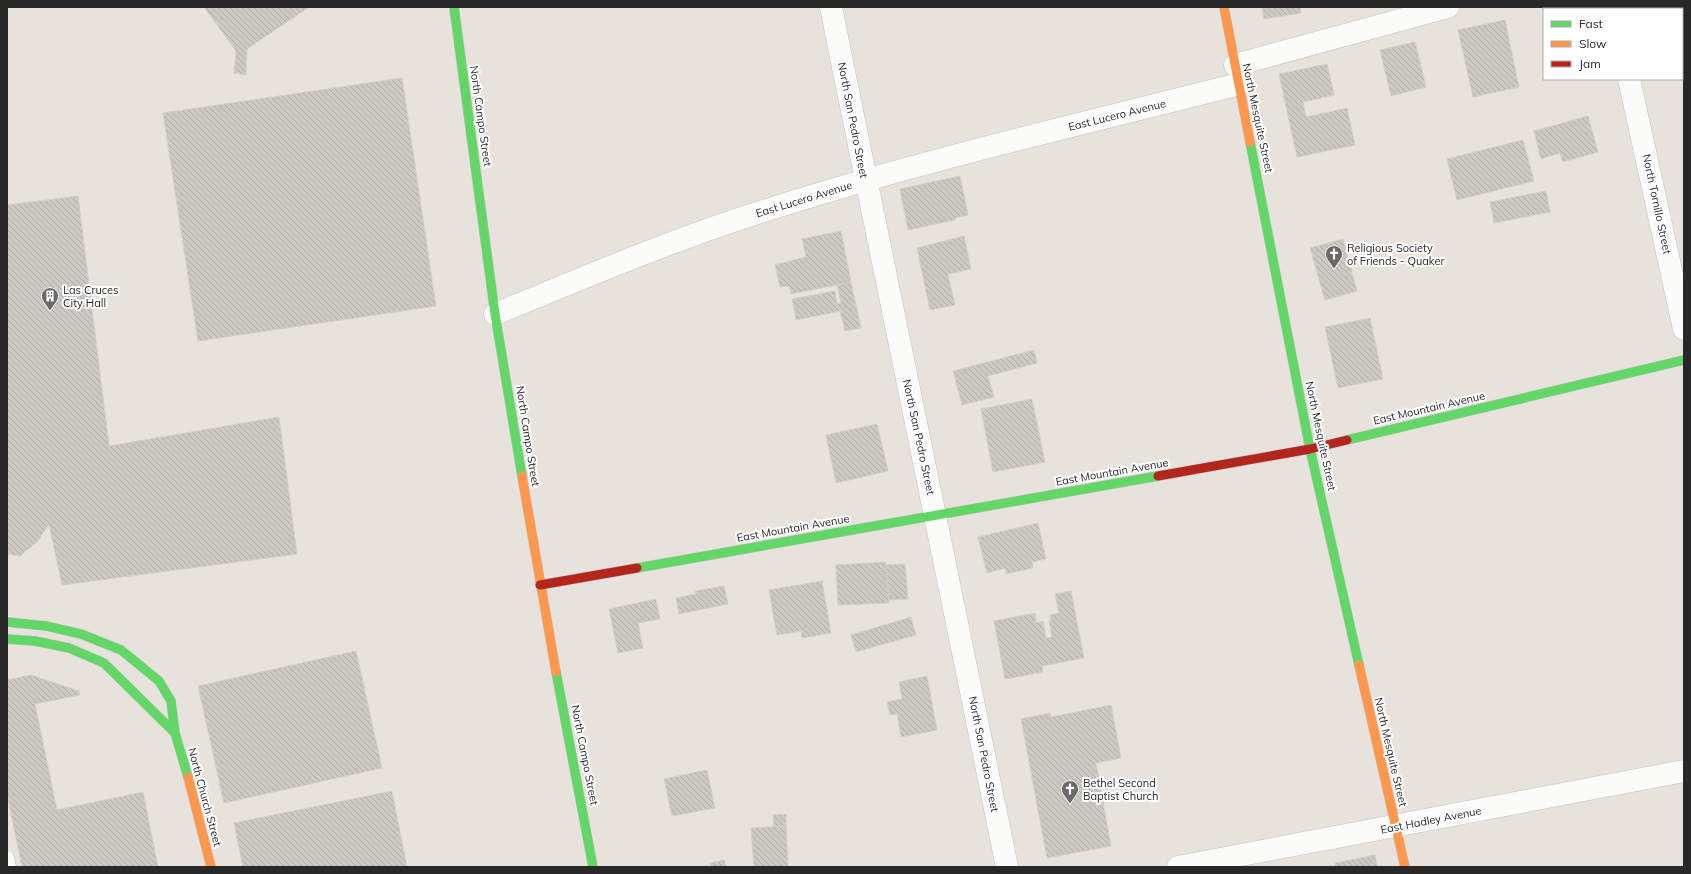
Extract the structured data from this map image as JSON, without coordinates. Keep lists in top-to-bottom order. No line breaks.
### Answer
{"streets":{"street":["East Lucero Avenue","North Campo Street","North Mesquite Street","North San Pedro Street","North Tornillo Street","East Mountain Avenue","North Church Street","East Hadley Avenue"]},"crossings":[["East Lucero Avenue","North Campo Street"],["East Lucero Avenue","North Mesquite Street"],["East Lucero Avenue","North San Pedro Street"],["North Campo Street","East Mountain Avenue"],["North Mesquite Street","East Mountain Avenue"],["North Mesquite Street","East Hadley Avenue"],["North San Pedro Street","East Mountain Avenue"]],"places":{"church":["Religious Society of Friends - Quaker","Bethel Second Baptist Church"],"building":["Las Cruces City Hall"]},"legend":["Fast","Slow","Jam"]}
